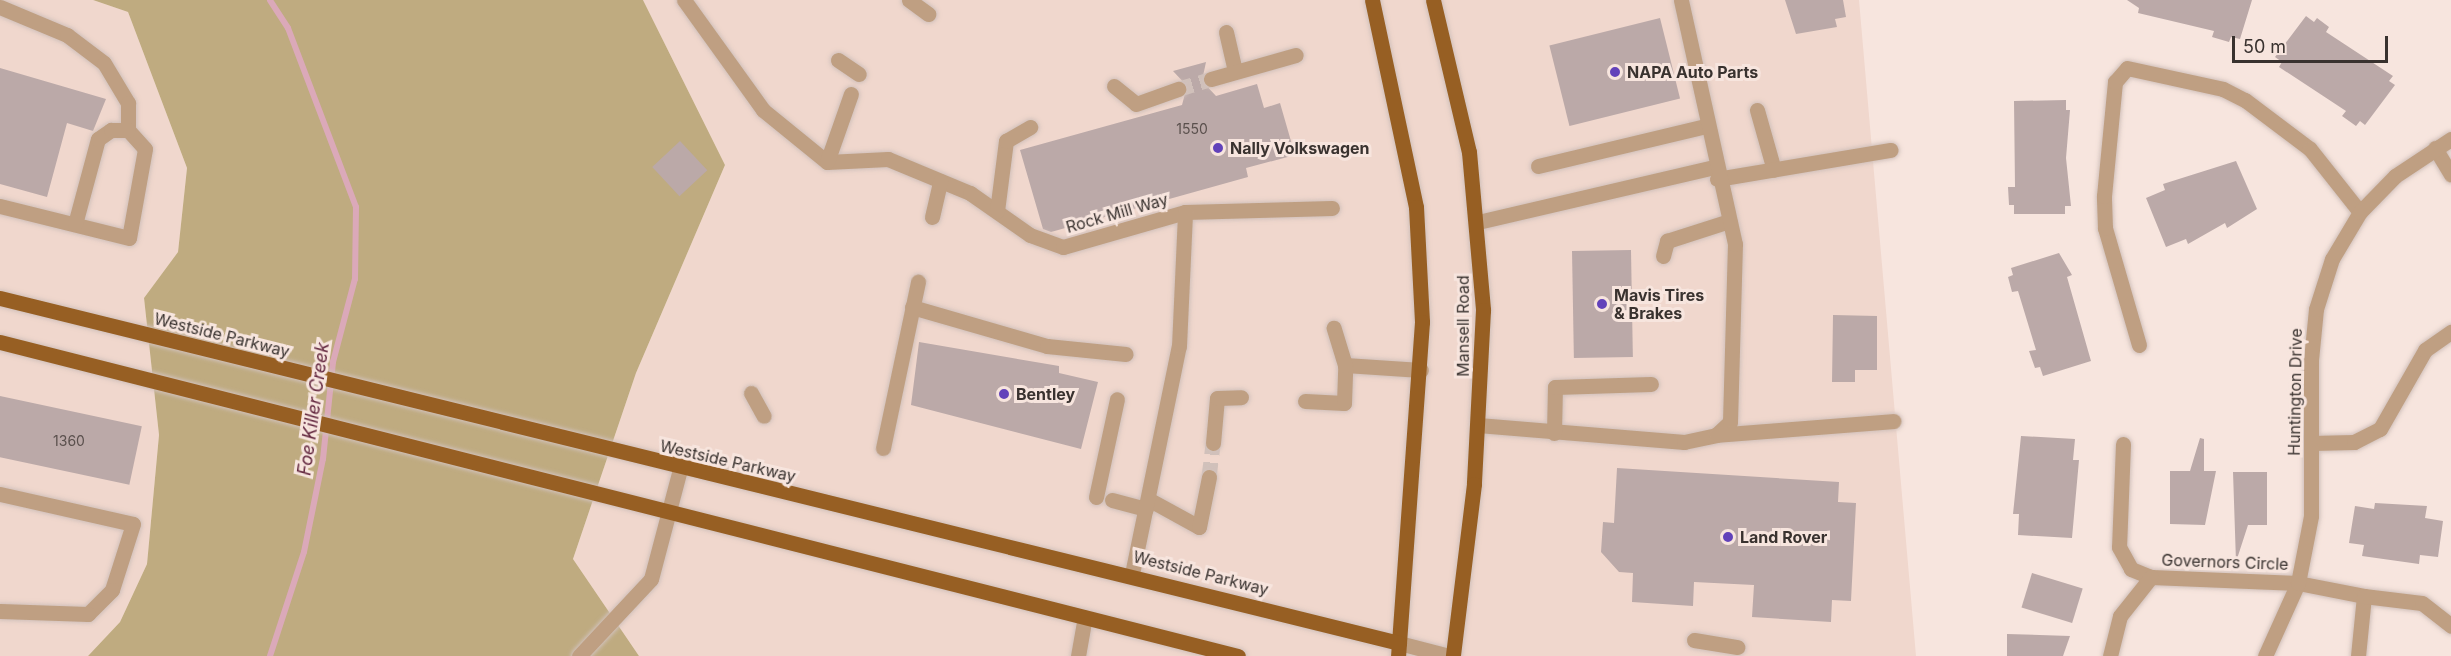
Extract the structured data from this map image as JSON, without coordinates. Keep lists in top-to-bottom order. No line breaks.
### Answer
{"streets":{"main road":["Mansell Road","Westside Parkway"],"street":["Rock Mill Way","Huntington Drive","Governors Circle"]},"crossings":[["Mansell Road","Westside Parkway"],["Huntington Drive","Governors Circle"]],"water":["Foe Killer Creek"],"places":["NAPA Auto Parts","Nally Volkswagen","Mavis Tires & Brakes","Bentley","Land Rover"],"house_numbers":["1550","1360"],"scale_bar":"50 m"}
